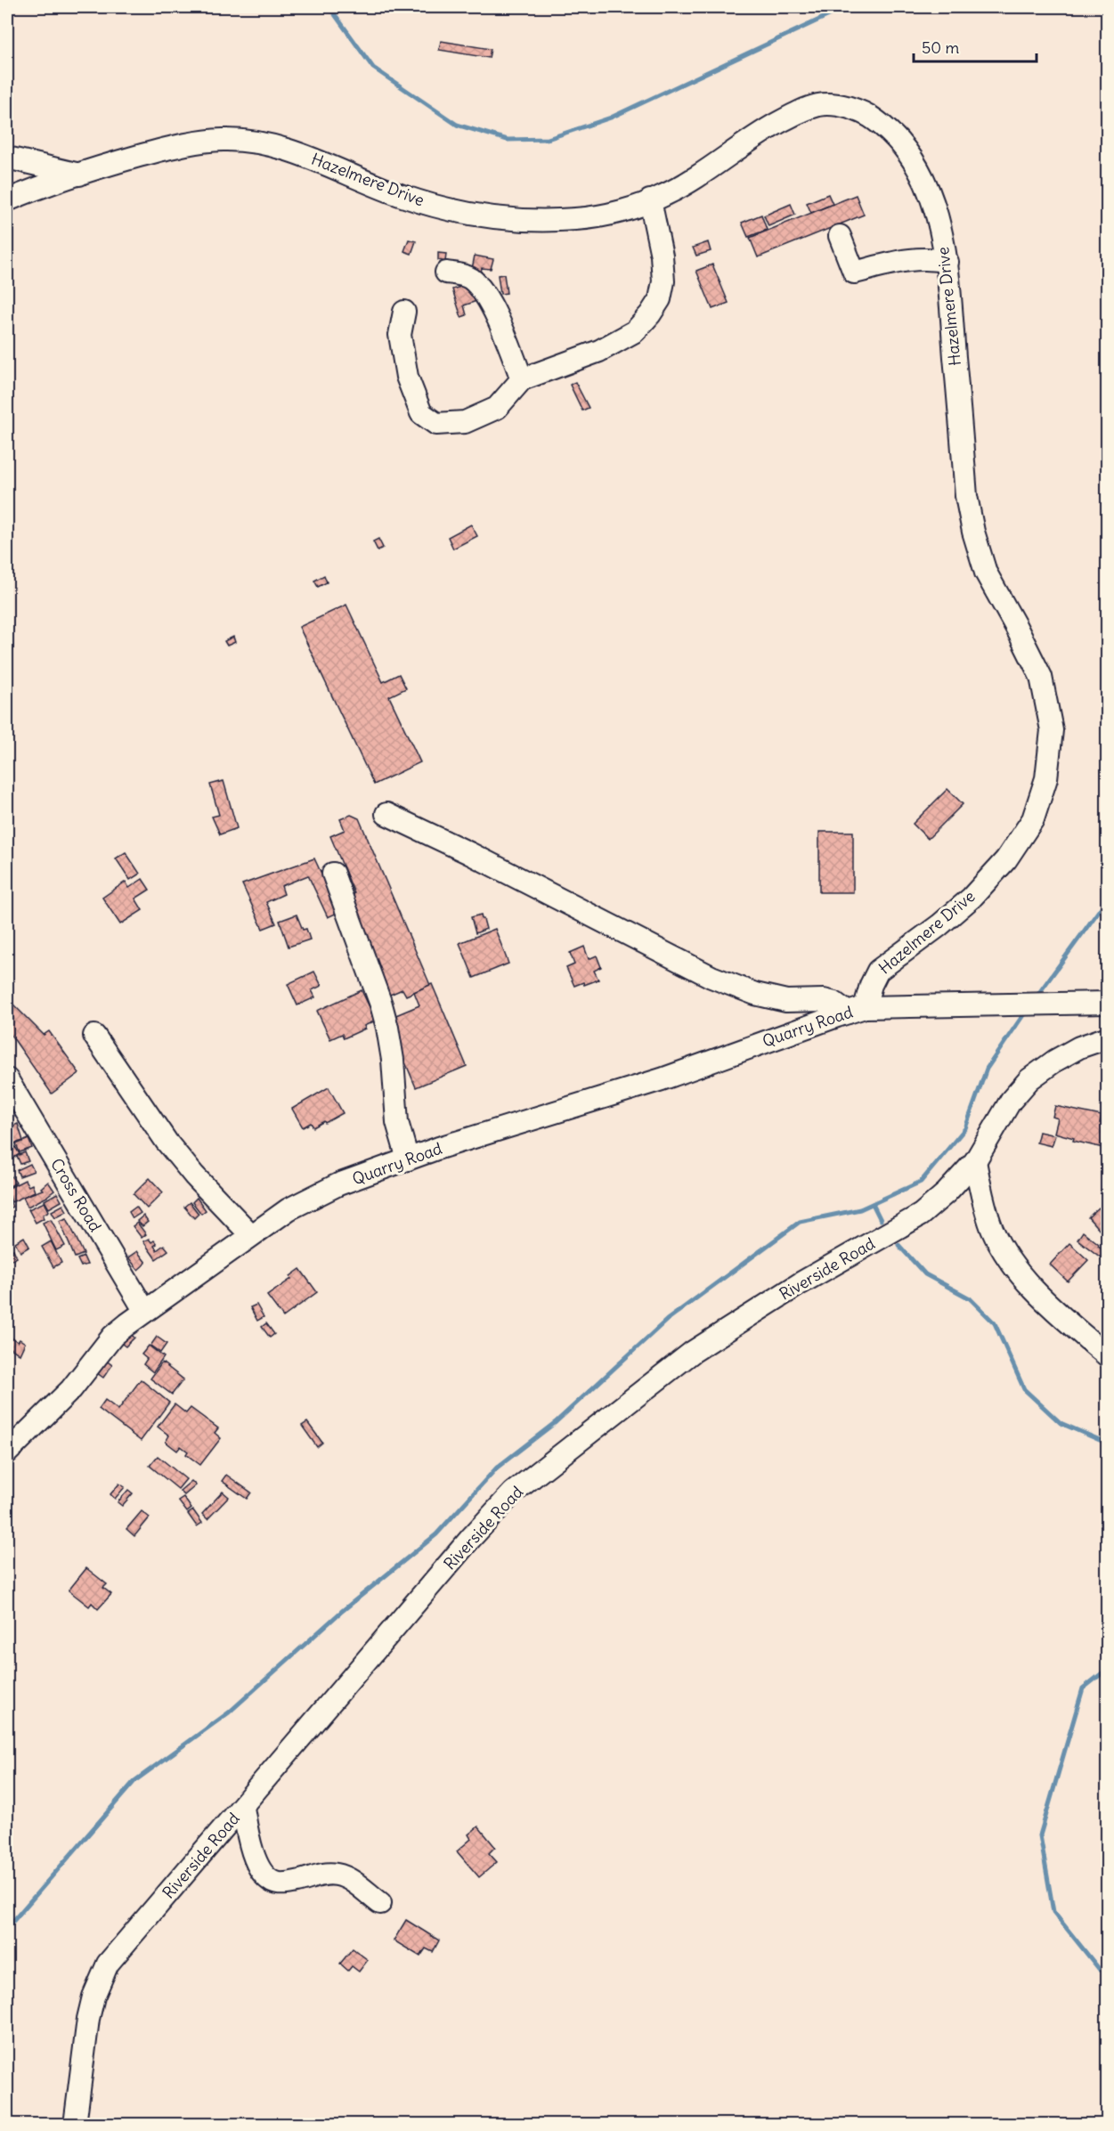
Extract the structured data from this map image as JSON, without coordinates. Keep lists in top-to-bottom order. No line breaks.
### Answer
{"streets":{"street":["Hazelmere Drive","Quarry Road","Cross Road","Riverside Road"]},"crossings":[["Hazelmere Drive","Quarry Road"],["Quarry Road","Cross Road"]],"scale_bar":"50 m"}
